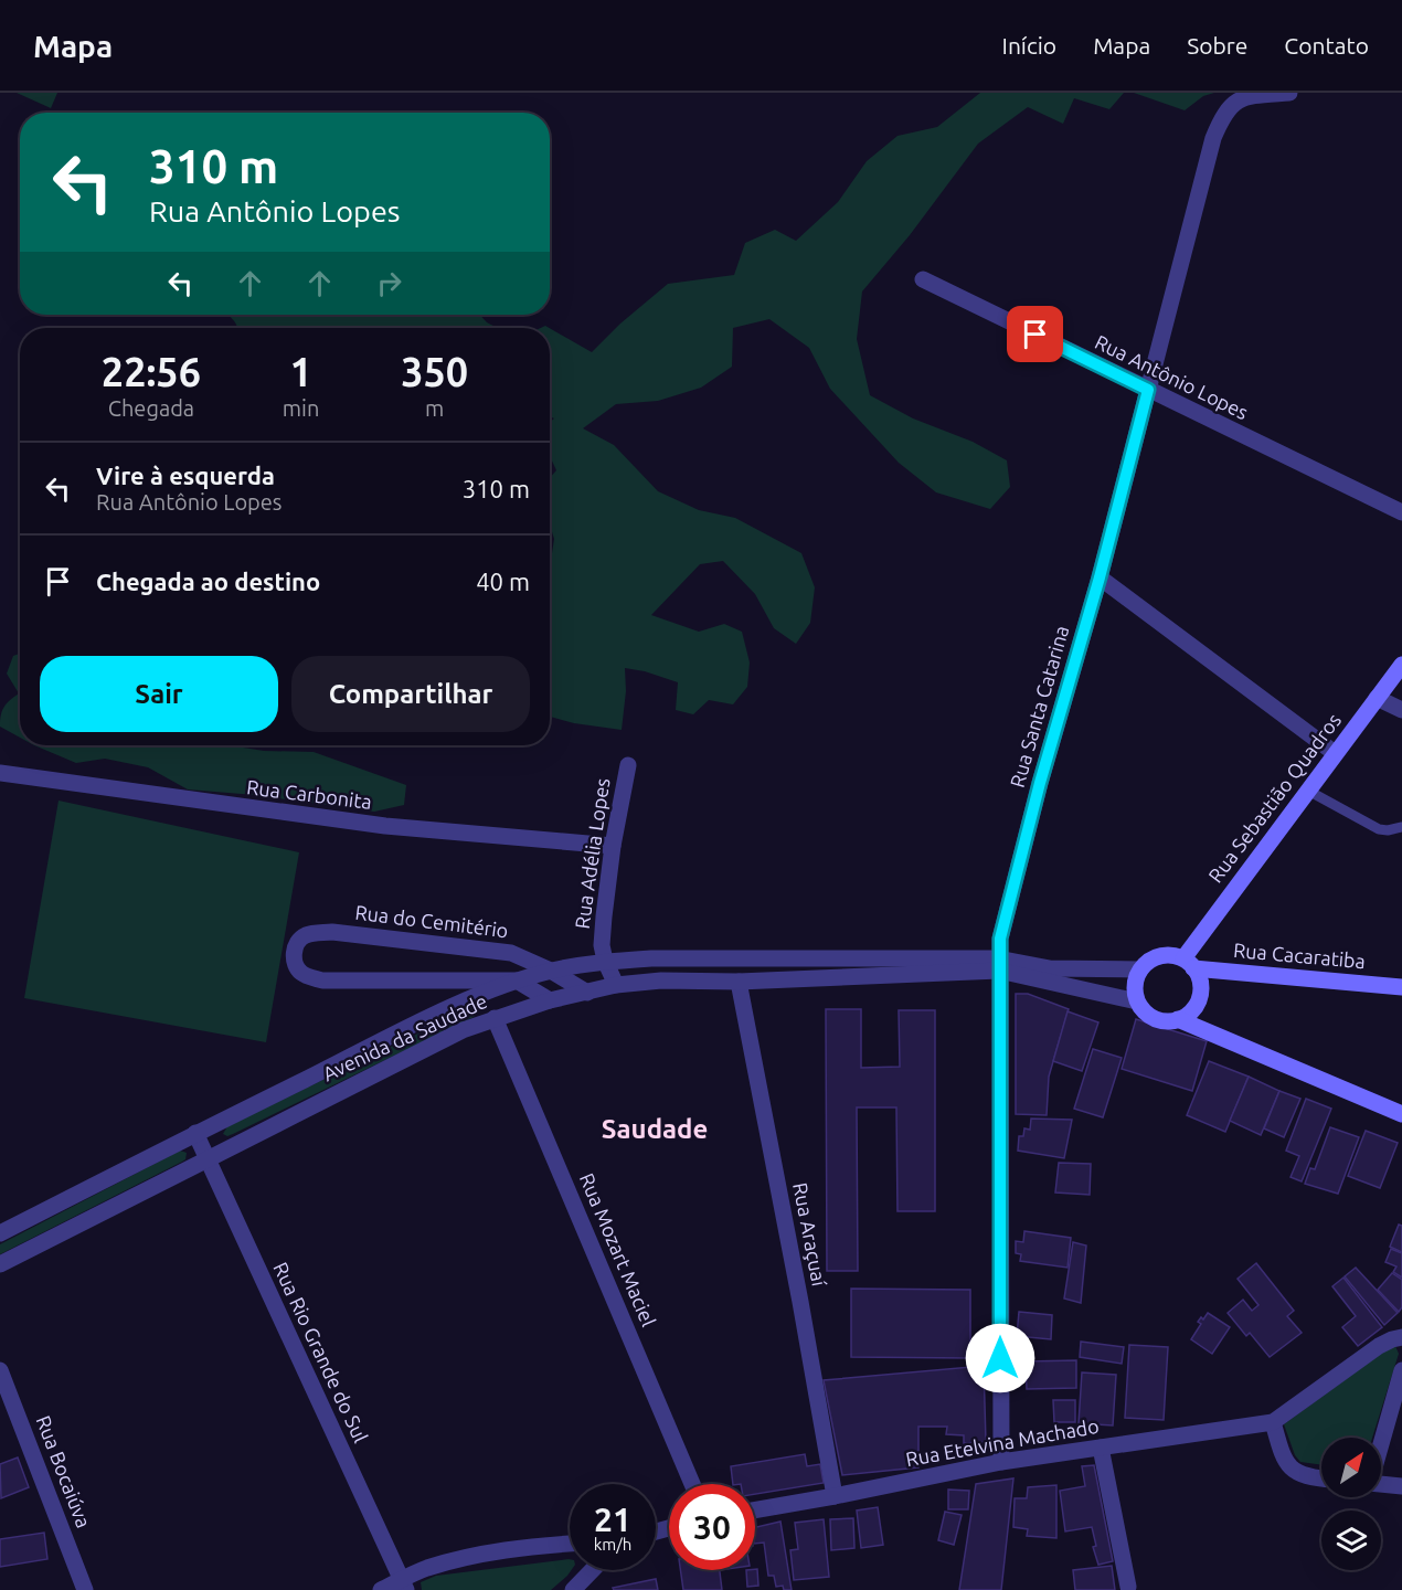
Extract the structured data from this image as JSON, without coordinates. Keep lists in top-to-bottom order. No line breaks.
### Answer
{"streets":{"street":["Rua Antônio Lopes","Rua Santa Catarina","Rua Carbonita","Rua Sebastião Quadros","Rua Adélia Lopes","Rua do Cemitério","Rua Cacaratiba","Avenida da Saudade","Rua Araçuaí","Rua Mozart Maciel","Rua Rio Grande do Sul","Rua Etelvina Machado","Rua Bocaiúva"]},"crossings":[["Rua Antônio Lopes","Rua Santa Catarina"],["Rua Santa Catarina","Avenida da Saudade"],["Rua Santa Catarina","Rua Etelvina Machado"],["Rua Carbonita","Rua Adélia Lopes"],["Rua Sebastião Quadros","Rua Cacaratiba"],["Rua Sebastião Quadros","Avenida da Saudade"],["Rua Adélia Lopes","Avenida da Saudade"],["Rua do Cemitério","Avenida da Saudade"],["Rua Cacaratiba","Avenida da Saudade"],["Avenida da Saudade","Rua Araçuaí"],["Avenida da Saudade","Rua Mozart Maciel"],["Avenida da Saudade","Rua Rio Grande do Sul"],["Rua Araçuaí","Rua Etelvina Machado"]],"districts":["Saudade"],"north":"top right","page":{"header":"Mapa","nav":["Início","Mapa","Sobre","Contato"],"turn":["310 m","Rua Antônio Lopes"],"eta":["22:56","Chegada","1","min","350","m"],"list":[{"name":"Vire à esquerda","note":"Rua Antônio Lopes","value":"310 m"},{"name":"Chegada ao destino","value":"40 m"}],"buttons":["Sair","Compartilhar"],"speed":"21 km/h","limit":"30"}}
